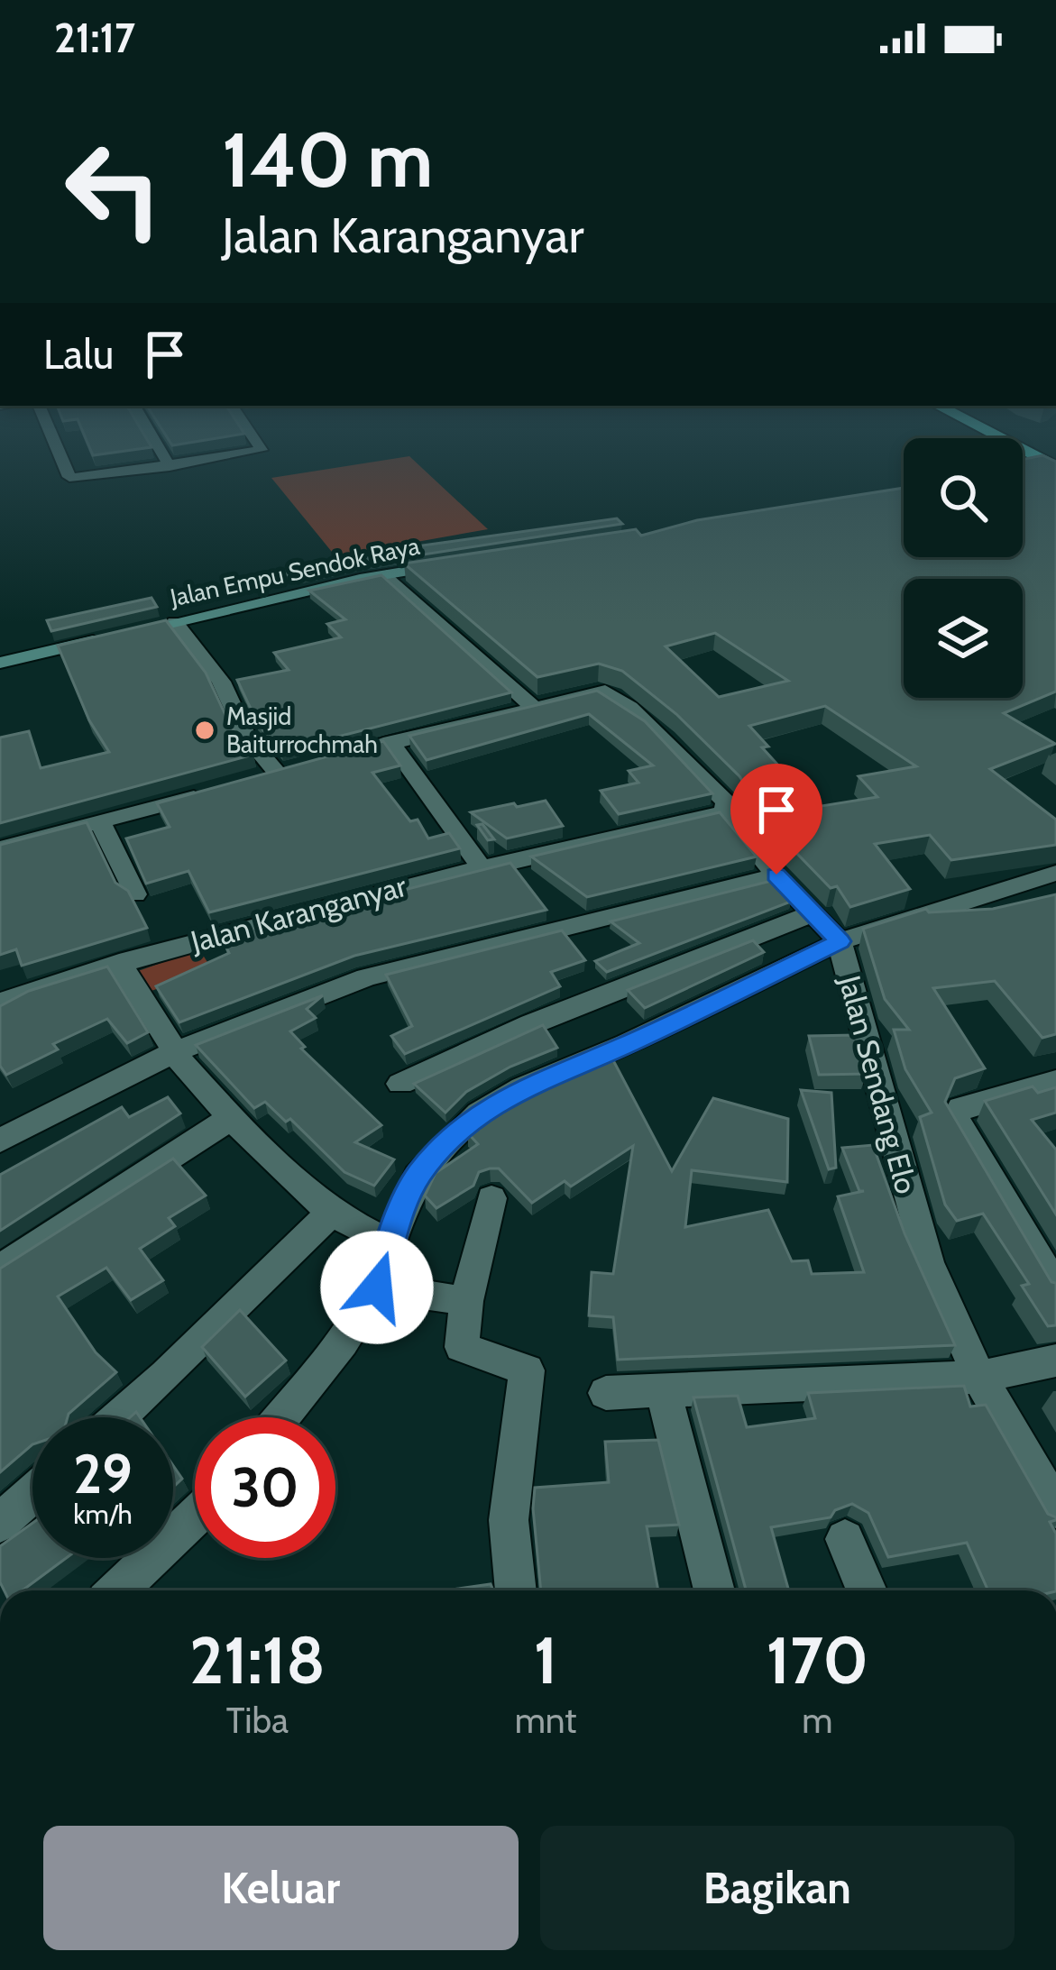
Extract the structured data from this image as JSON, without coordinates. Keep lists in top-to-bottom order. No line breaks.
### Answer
{"streets":{"main road":["Jalan Empu Sendok Raya"],"street":["Jalan Karanganyar","Jalan Sendang Elo"]},"places":["Masjid Baiturrochmah"],"page":{"status":"21:17","turn":["140 m","Jalan Karanganyar"],"then":"Lalu","speed":"29 km/h","limit":"30","eta":["21:18","Tiba","1","mnt","170","m"],"buttons":["Keluar","Bagikan"]}}
